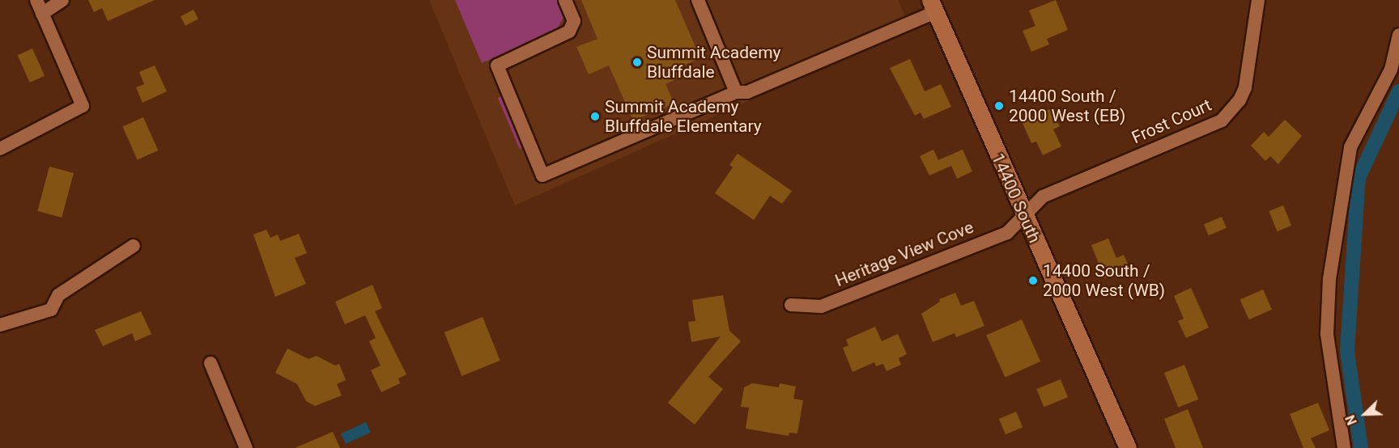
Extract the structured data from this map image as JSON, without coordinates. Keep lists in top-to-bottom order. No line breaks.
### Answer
{"streets":{"main road":["14400 South"],"street":["Frost Court","Heritage View Cove"]},"crossings":[["Frost Court","14400 South"],["Frost Court","Heritage View Cove"],["14400 South","Heritage View Cove"]],"places":["Summit Academy Bluffdale","14400 South / 2000 West (EB)","Summit Academy Bluffdale Elementary","14400 South / 2000 West (WB)"],"north":"bottom left"}
